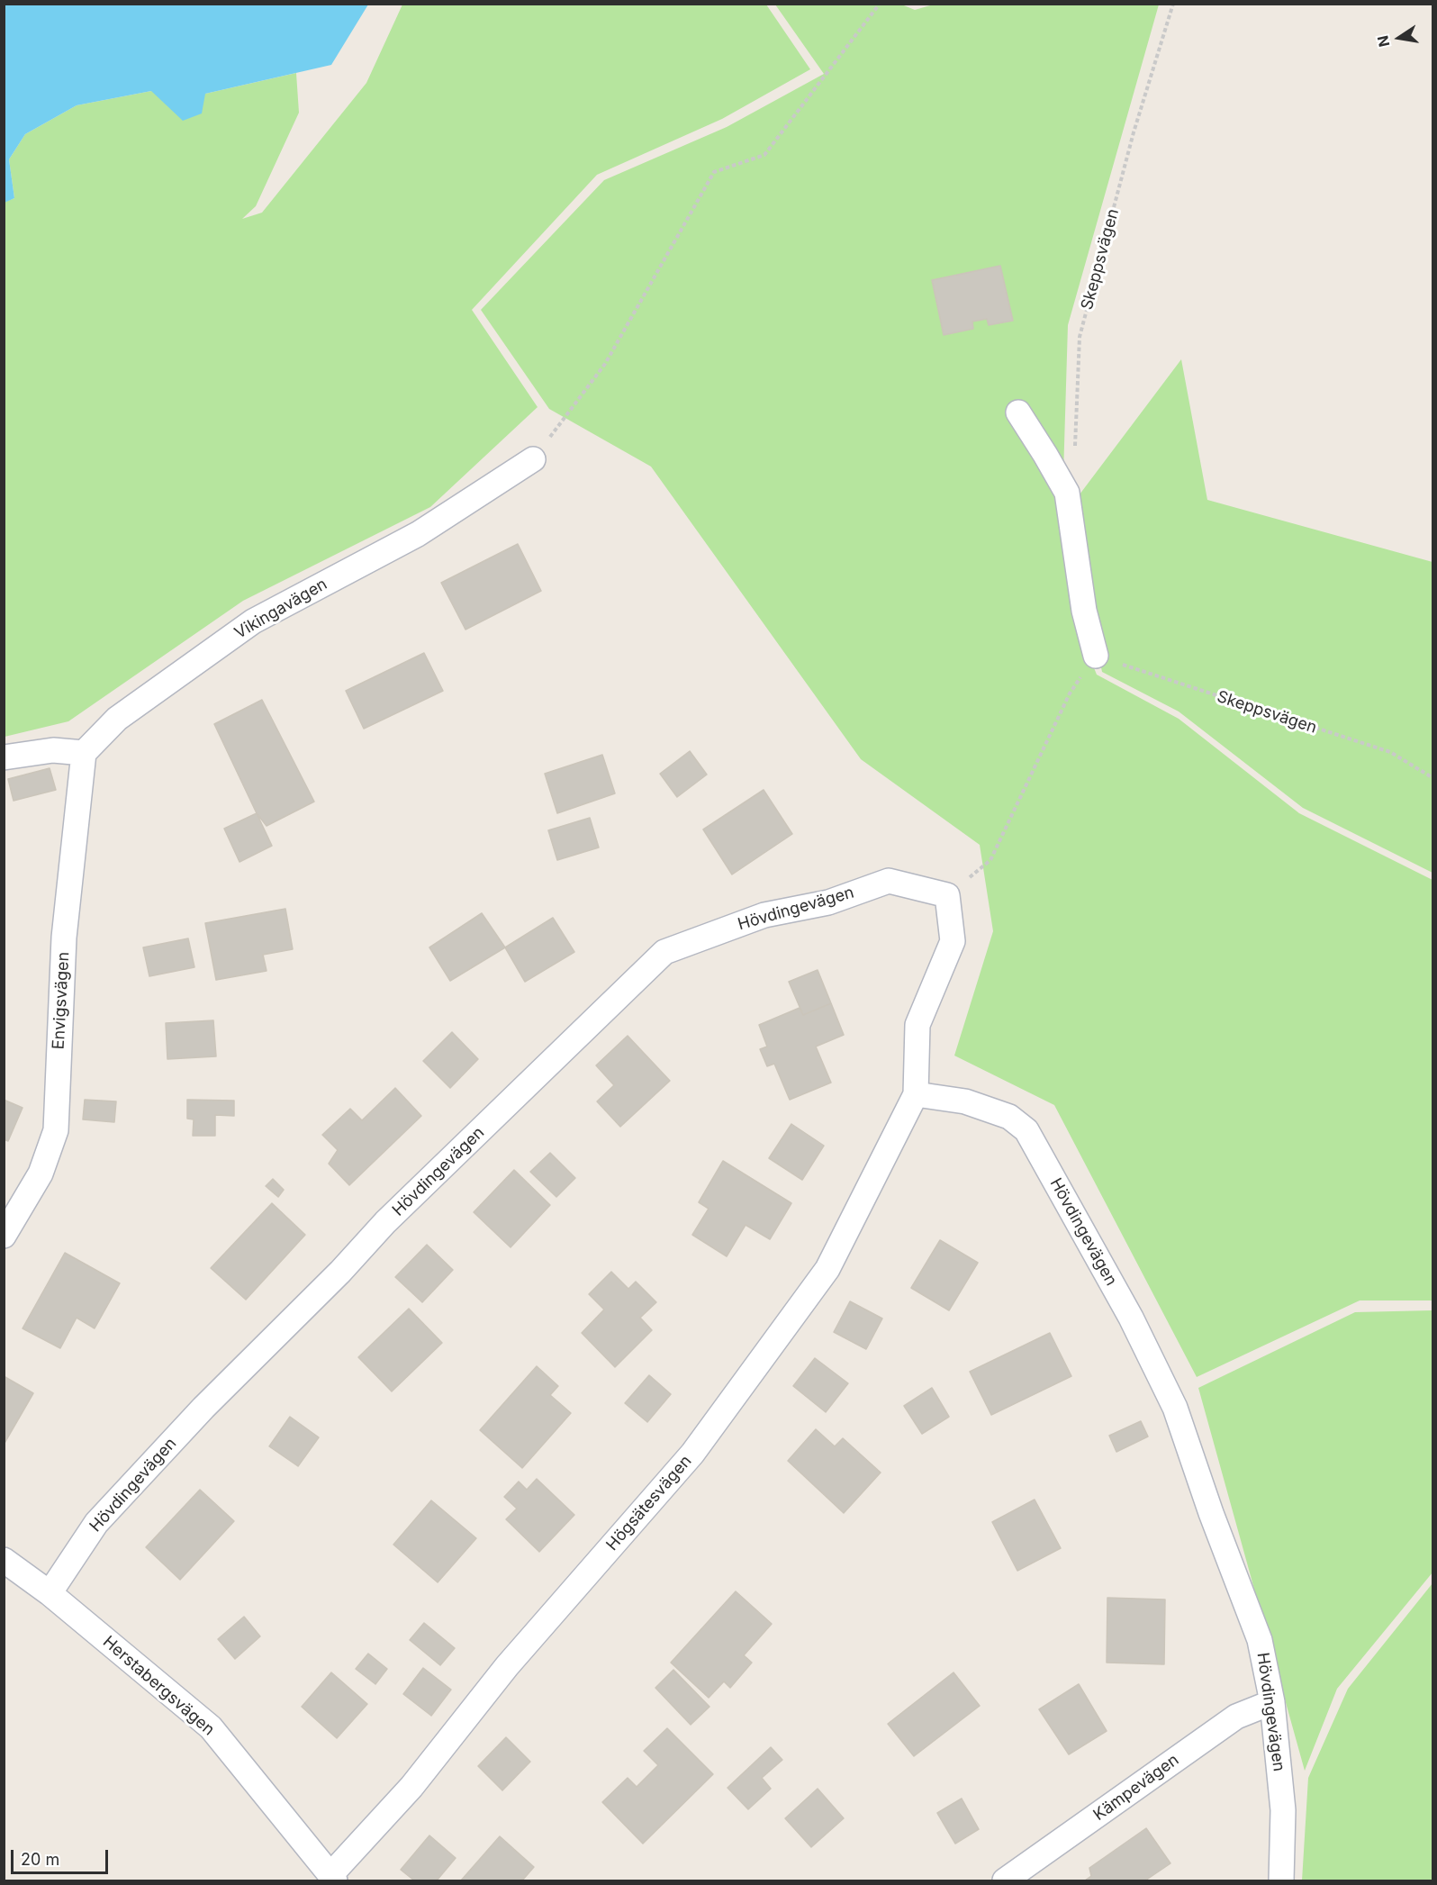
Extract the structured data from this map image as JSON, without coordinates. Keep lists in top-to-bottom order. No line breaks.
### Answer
{"streets":{"street":["Vikingavägen","Hövdingevägen","Envigsvägen","Högsätesvägen","Herstabergsvägen","Kämpevägen"],"path":["Skeppsvägen"]},"crossings":[["Vikingavägen","Envigsvägen"],["Hövdingevägen","Högsätesvägen"],["Hövdingevägen","Herstabergsvägen"],["Hövdingevägen","Kämpevägen"],["Högsätesvägen","Herstabergsvägen"]],"scale_bar":"20 m","north":"left"}
